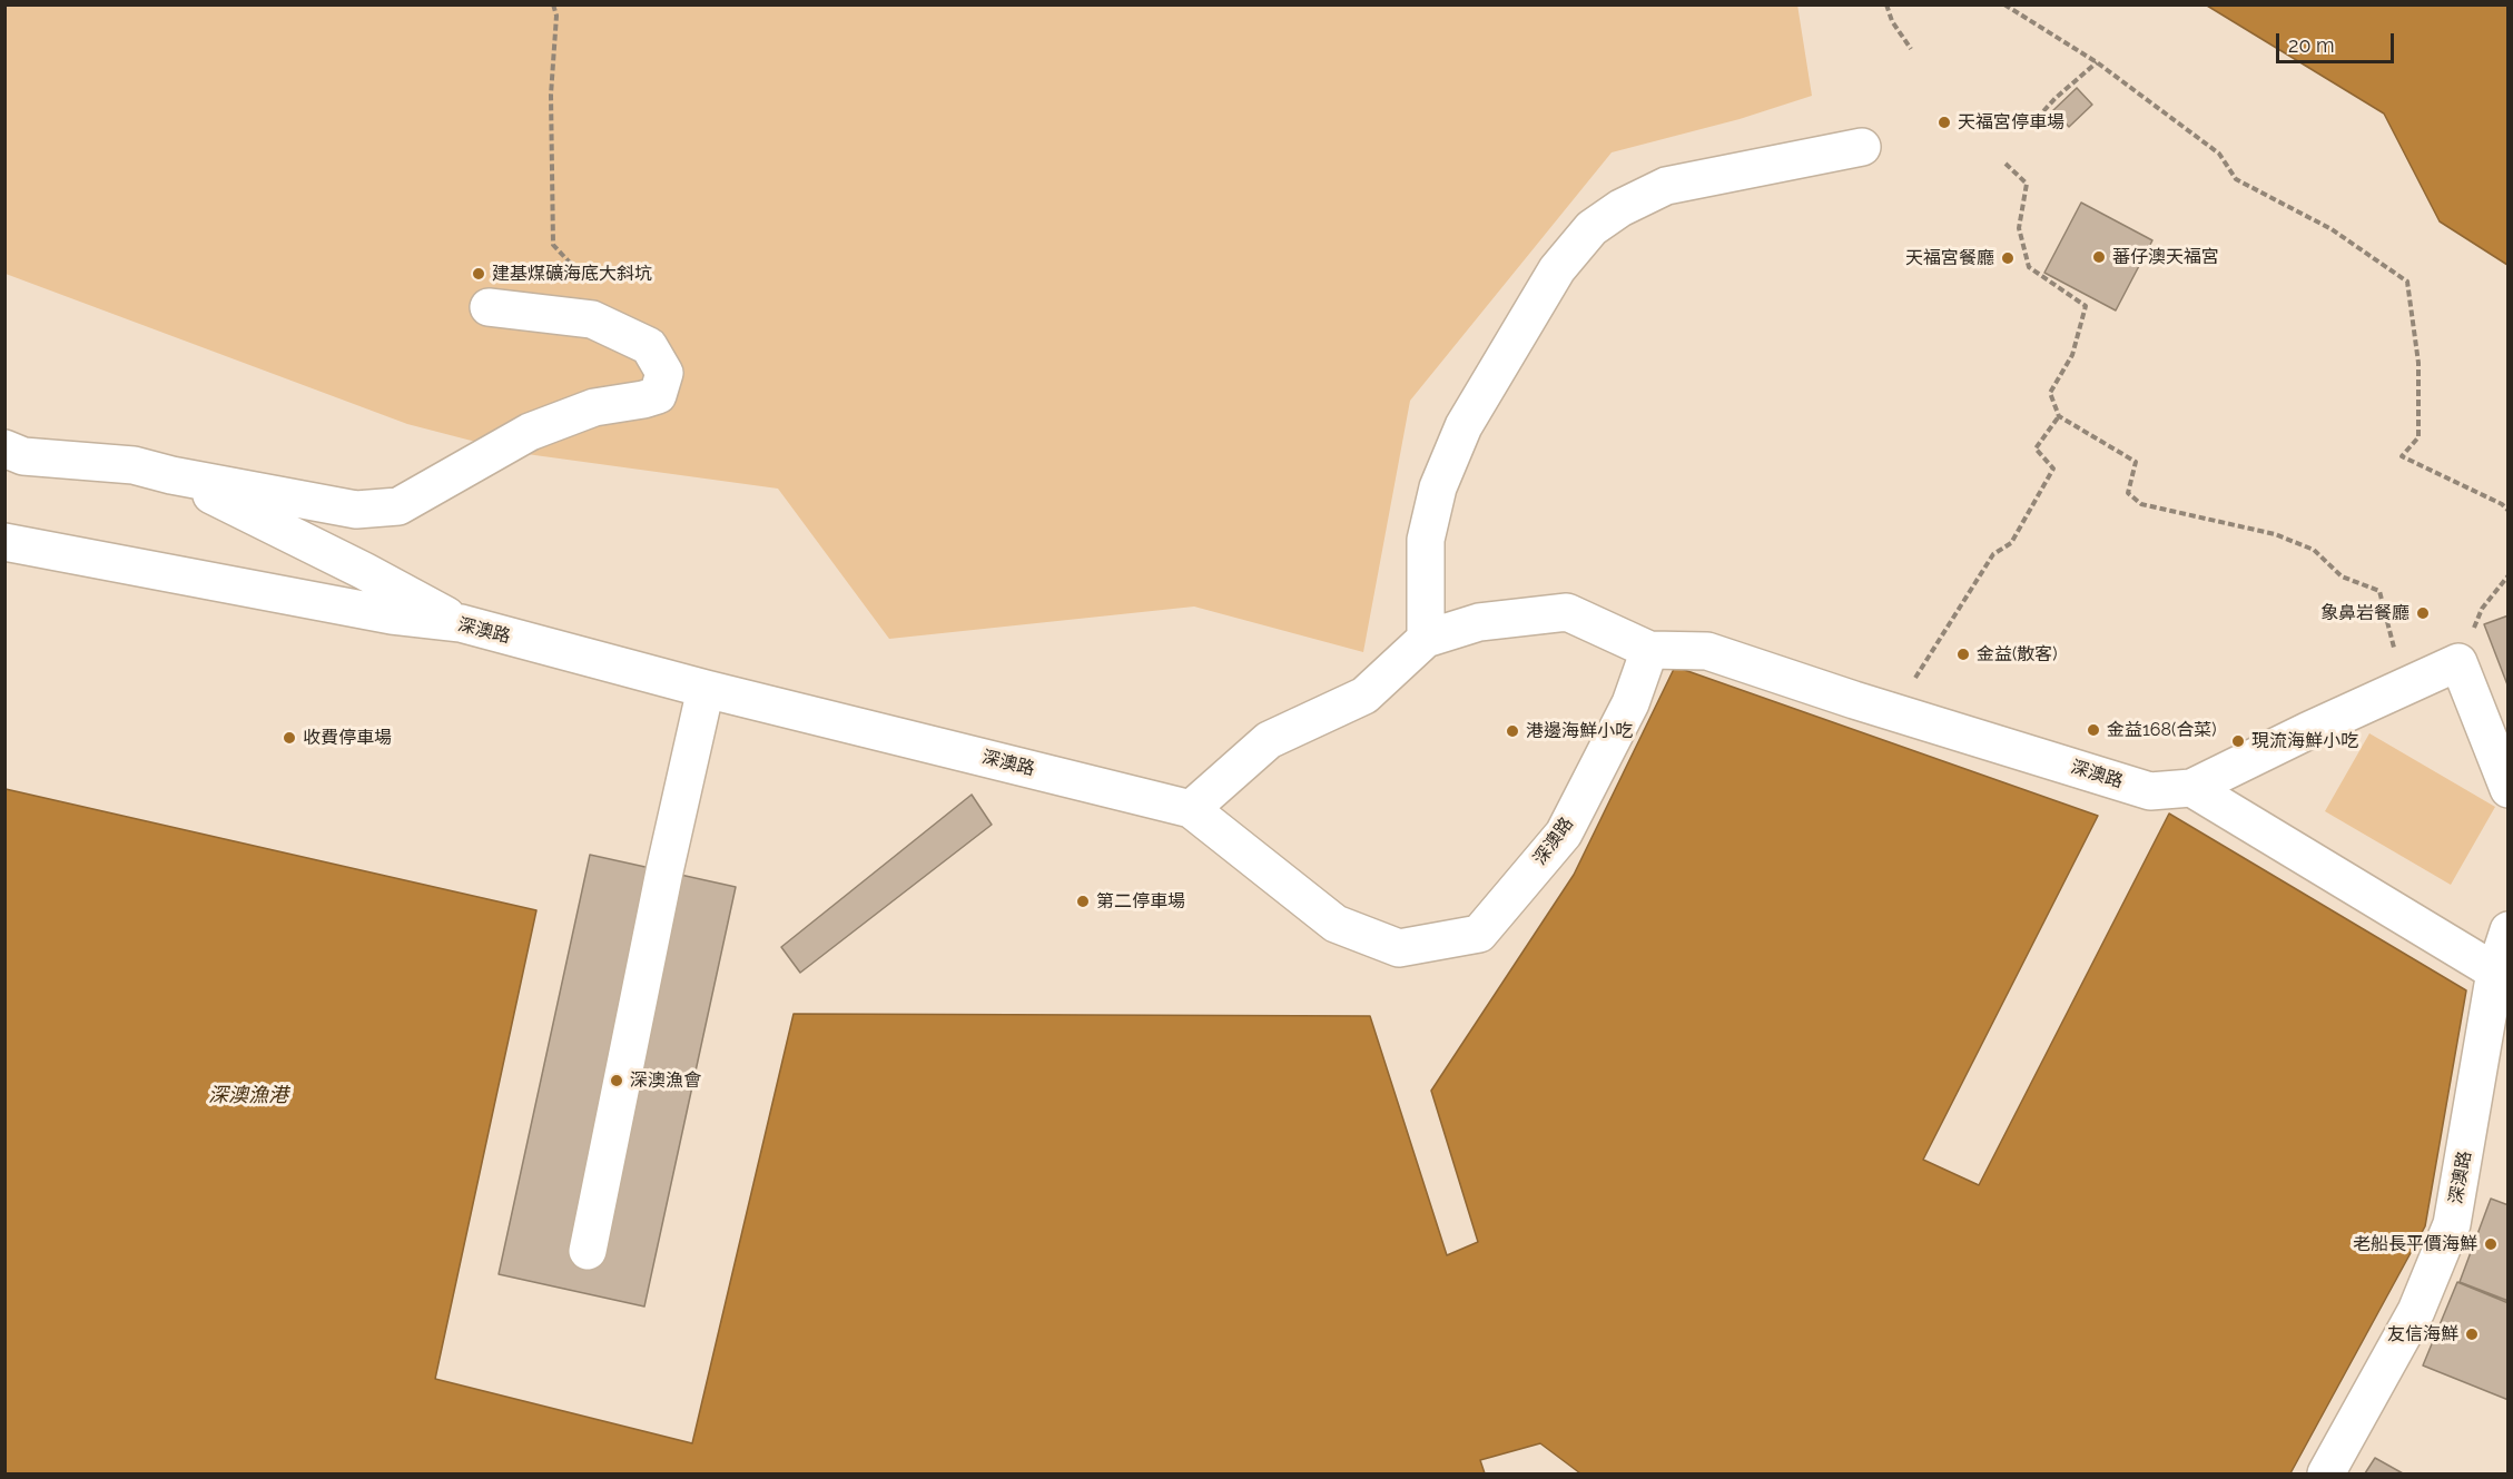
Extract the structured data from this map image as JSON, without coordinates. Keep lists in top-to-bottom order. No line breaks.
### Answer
{"streets":{"street":["深澳路"]},"water":["深澳漁港"],"places":["天福宮停車場","蕃仔澳天福宮","天福宮餐廳","建基煤礦海底大斜坑","象鼻岩餐廳","金益(散客)","金益168(合菜)","港邊海鮮小吃","收費停車場","現流海鮮小吃","第二停車場","深澳漁會","老船長平價海鮮","友信海鮮"],"scale_bar":"20 m"}
